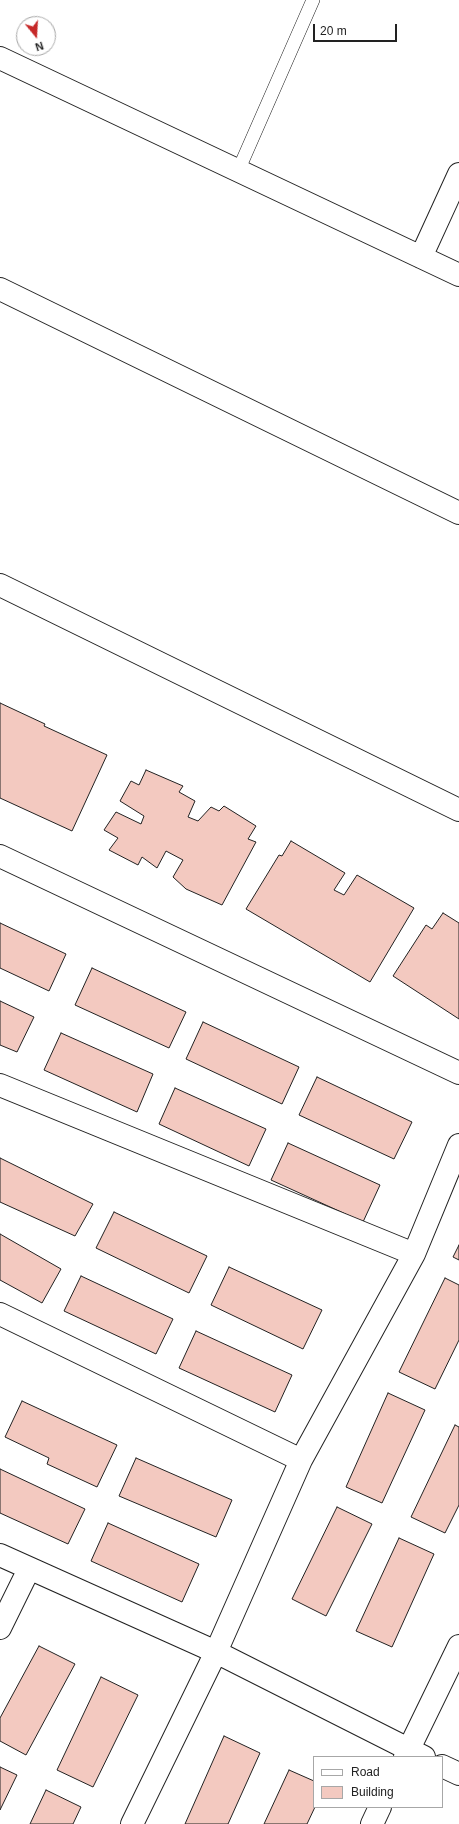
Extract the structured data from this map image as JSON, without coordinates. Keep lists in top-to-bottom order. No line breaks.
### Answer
{"legend":["Road","Building"],"scale_bar":"20 m","north":"bottom"}
